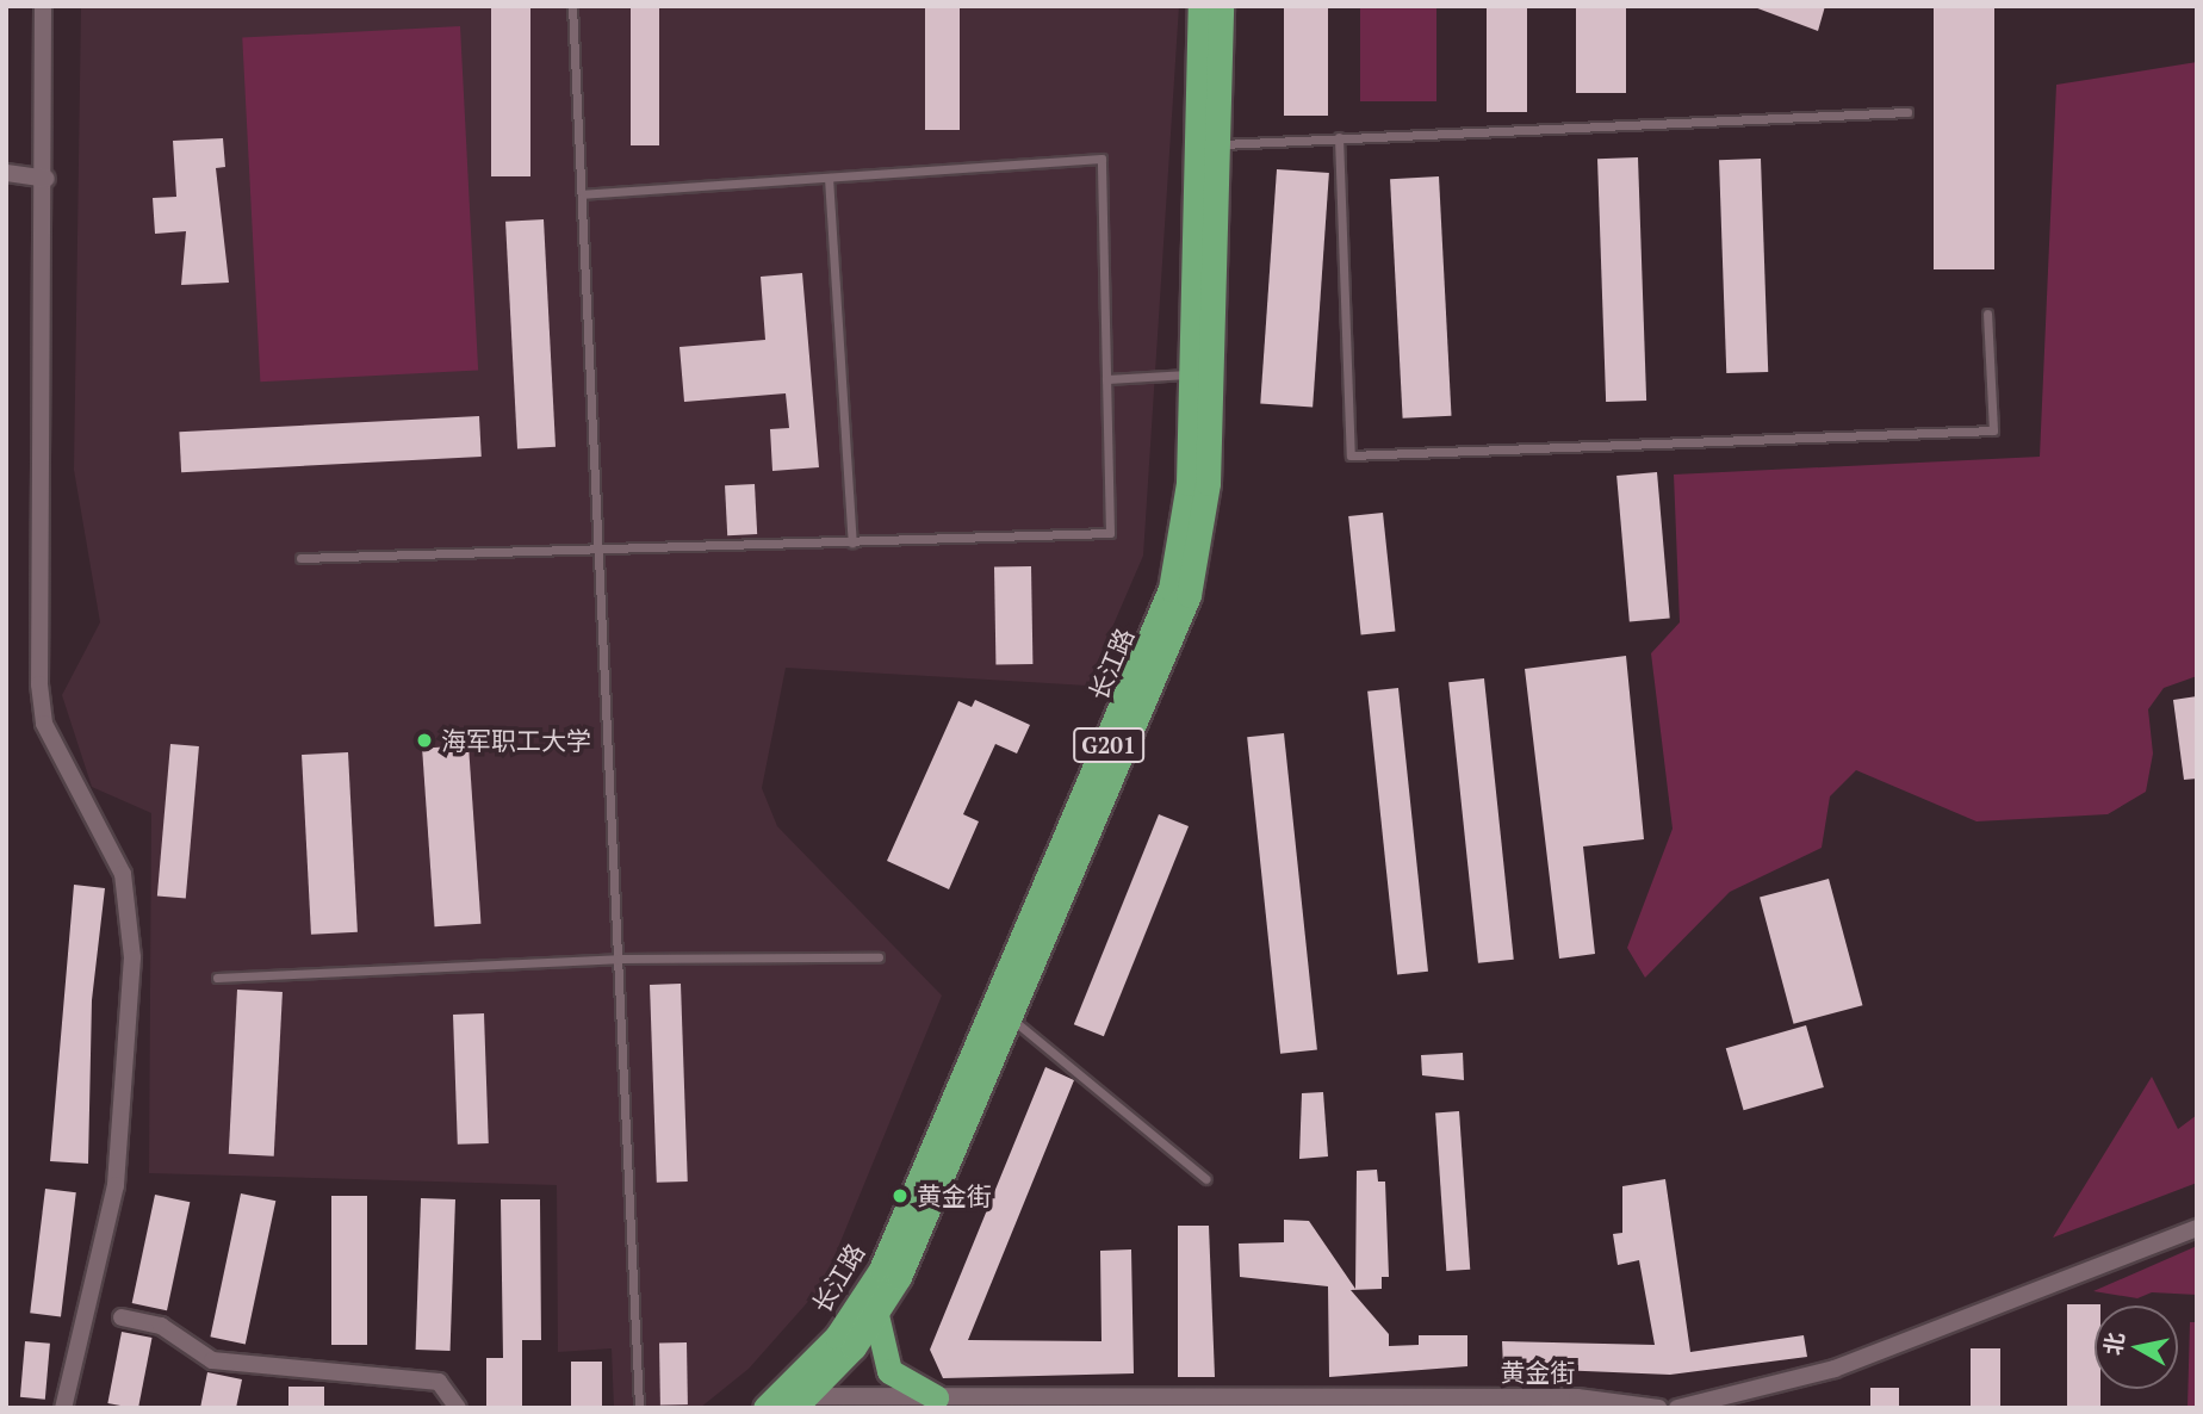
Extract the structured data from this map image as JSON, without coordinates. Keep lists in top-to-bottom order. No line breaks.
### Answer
{"streets":{"highway":["长江路","G201"],"street":["黄金街"]},"crossings":[["长江路","黄金街"]],"places":["海军职工大学","黄金街"],"north":"left"}
